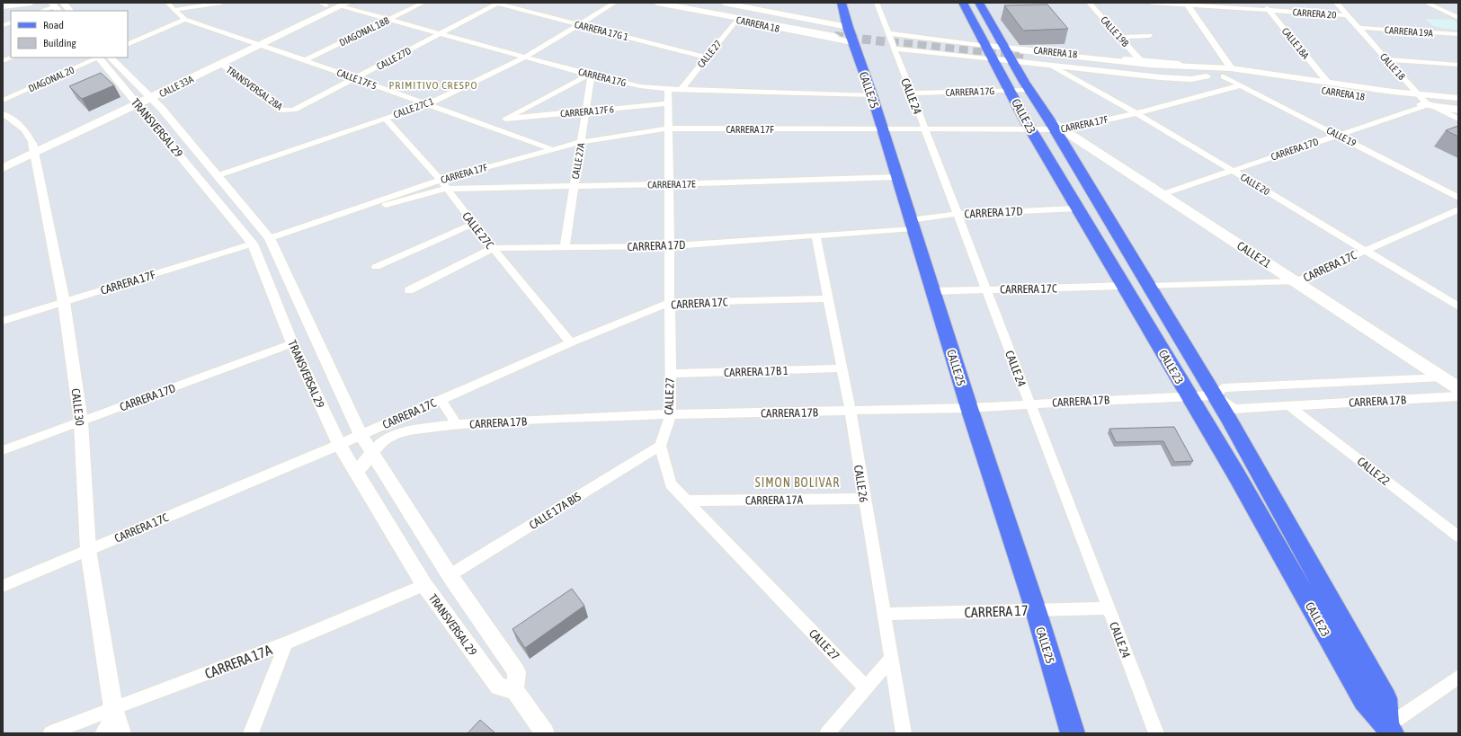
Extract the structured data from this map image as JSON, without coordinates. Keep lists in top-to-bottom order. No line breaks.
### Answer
{"streets":{"main road":["CARRERA 18","CALLE 33A","CALLE 25","CALLE 23","CALLE 21"],"street":["CARRERA 20","CARRERA 17G 1","DIAGONAL 18B","CALLE 19B","CARRERA 19A","CALLE 18A","CALLE 27","CALLE 27D","CALLE 18","CARRERA 17G","DIAGONAL 20","CALLE 17F 5","TRANSVERSAL 28A","CALLE 24","CALLE 27C 1","CARRERA 17F 6","CARRERA 17F","TRANSVERSAL 29","CALLE 19","CARRERA 17D","CALLE 27A","CARRERA 17E","CALLE 20","CALLE 27C","CARRERA 17C","CARRERA 17B 1","CARRERA 17B","CALLE 30","CALLE 22","CALLE 26","CARRERA 17A","CALLE 17A BIS","CARRERA 17"]},"crossings":[["CARRERA 20","CALLE 18A"],["CARRERA 20","CALLE 18"],["CARRERA 20","CALLE 19"],["CARRERA 18","CALLE 19B"],["CARRERA 18","CALLE 18A"],["CARRERA 18","CALLE 27"],["CARRERA 18","CALLE 18"],["CARRERA 18","CALLE 25"],["CARRERA 18","CALLE 24"],["CARRERA 18","CALLE 23"],["CARRERA 18","CALLE 19"],["CARRERA 18","CARRERA 17D"],["CARRERA 18","CALLE 20"],["CARRERA 17G 1","CALLE 27"],["CARRERA 17G 1","CALLE 27D"],["CARRERA 17G 1","CALLE 27C 1"],["DIAGONAL 18B","CARRERA 17G"],["DIAGONAL 18B","CALLE 17F 5"],["CARRERA 19A","CALLE 18"],["CALLE 27","CARRERA 17G"],["CALLE 27","CARRERA 17F 6"],["CALLE 27","CARRERA 17F"],["CALLE 27","CARRERA 17D"],["CALLE 27","CARRERA 17E"],["CALLE 27","CARRERA 17C"],["CALLE 27","CARRERA 17B 1"],["CALLE 27","CARRERA 17B"],["CALLE 27","CARRERA 17A"],["CALLE 27","CALLE 17A BIS"],["CALLE 27D","CARRERA 17G"],["CALLE 27D","CALLE 17F 5"],["CALLE 27D","TRANSVERSAL 28A"],["CALLE 18","CARRERA 17D"],["CARRERA 17G","CALLE 33A"],["CARRERA 17G","CALLE 25"],["CARRERA 17G","CALLE 24"],["CARRERA 17G","CALLE 27C 1"],["CARRERA 17G","CALLE 23"],["CARRERA 17G","CALLE 27A"],["DIAGONAL 20","TRANSVERSAL 29"],["CALLE 17F 5","CALLE 33A"],["CALLE 17F 5","CALLE 27C 1"],["CALLE 17F 5","CARRERA 17F"],["CALLE 33A","TRANSVERSAL 28A"],["CALLE 33A","TRANSVERSAL 29"],["CALLE 33A","CALLE 30"],["CALLE 25","CARRERA 17F"],["CALLE 25","CARRERA 17D"],["CALLE 25","CARRERA 17E"],["CALLE 25","CARRERA 17C"],["CALLE 25","CARRERA 17B"],["CALLE 25","CARRERA 17"],["CALLE 24","CARRERA 17F"],["CALLE 24","CARRERA 17D"],["CALLE 24","CARRERA 17C"],["CALLE 24","CARRERA 17B"],["CALLE 24","CARRERA 17"],["CALLE 27C 1","TRANSVERSAL 29"],["CALLE 27C 1","CALLE 27C"],["CARRERA 17F 6","CALLE 27A"],["CALLE 23","CARRERA 17F"],["CALLE 23","CARRERA 17D"],["CALLE 23","CALLE 21"],["CALLE 23","CARRERA 17C"],["CALLE 23","CARRERA 17B"],["CARRERA 17F","TRANSVERSAL 29"],["CARRERA 17F","CALLE 19"],["CARRERA 17F","CALLE 27A"],["CARRERA 17F","CARRERA 17E"],["CARRERA 17F","CALLE 20"],["CARRERA 17F","CALLE 27C"],["CARRERA 17F","CALLE 21"],["CARRERA 17F","CALLE 30"],["TRANSVERSAL 29","CARRERA 17D"],["TRANSVERSAL 29","CARRERA 17C"],["TRANSVERSAL 29","CARRERA 17B"],["TRANSVERSAL 29","CARRERA 17A"],["TRANSVERSAL 29","CALLE 17A BIS"],["CALLE 19","CARRERA 17D"],["CARRERA 17D","CALLE 27A"],["CARRERA 17D","CALLE 20"],["CARRERA 17D","CALLE 27C"],["CARRERA 17D","CALLE 21"],["CARRERA 17D","CALLE 30"],["CARRERA 17D","CALLE 26"],["CALLE 27A","CARRERA 17E"],["CARRERA 17E","CALLE 27C"],["CALLE 20","CARRERA 17C"],["CALLE 27C","CARRERA 17C"],["CALLE 21","CARRERA 17C"],["CALLE 21","CARRERA 17B"],["CARRERA 17C","CALLE 30"],["CARRERA 17C","CALLE 26"],["CARRERA 17B 1","CALLE 26"],["CARRERA 17B","CALLE 22"],["CARRERA 17B","CALLE 26"],["CALLE 30","CARRERA 17A"],["CALLE 26","CARRERA 17A"],["CALLE 26","CARRERA 17"]],"districts":["PRIMITIVO CRESPO","SIMON BOLIVAR"],"legend":["Road","Building"]}
